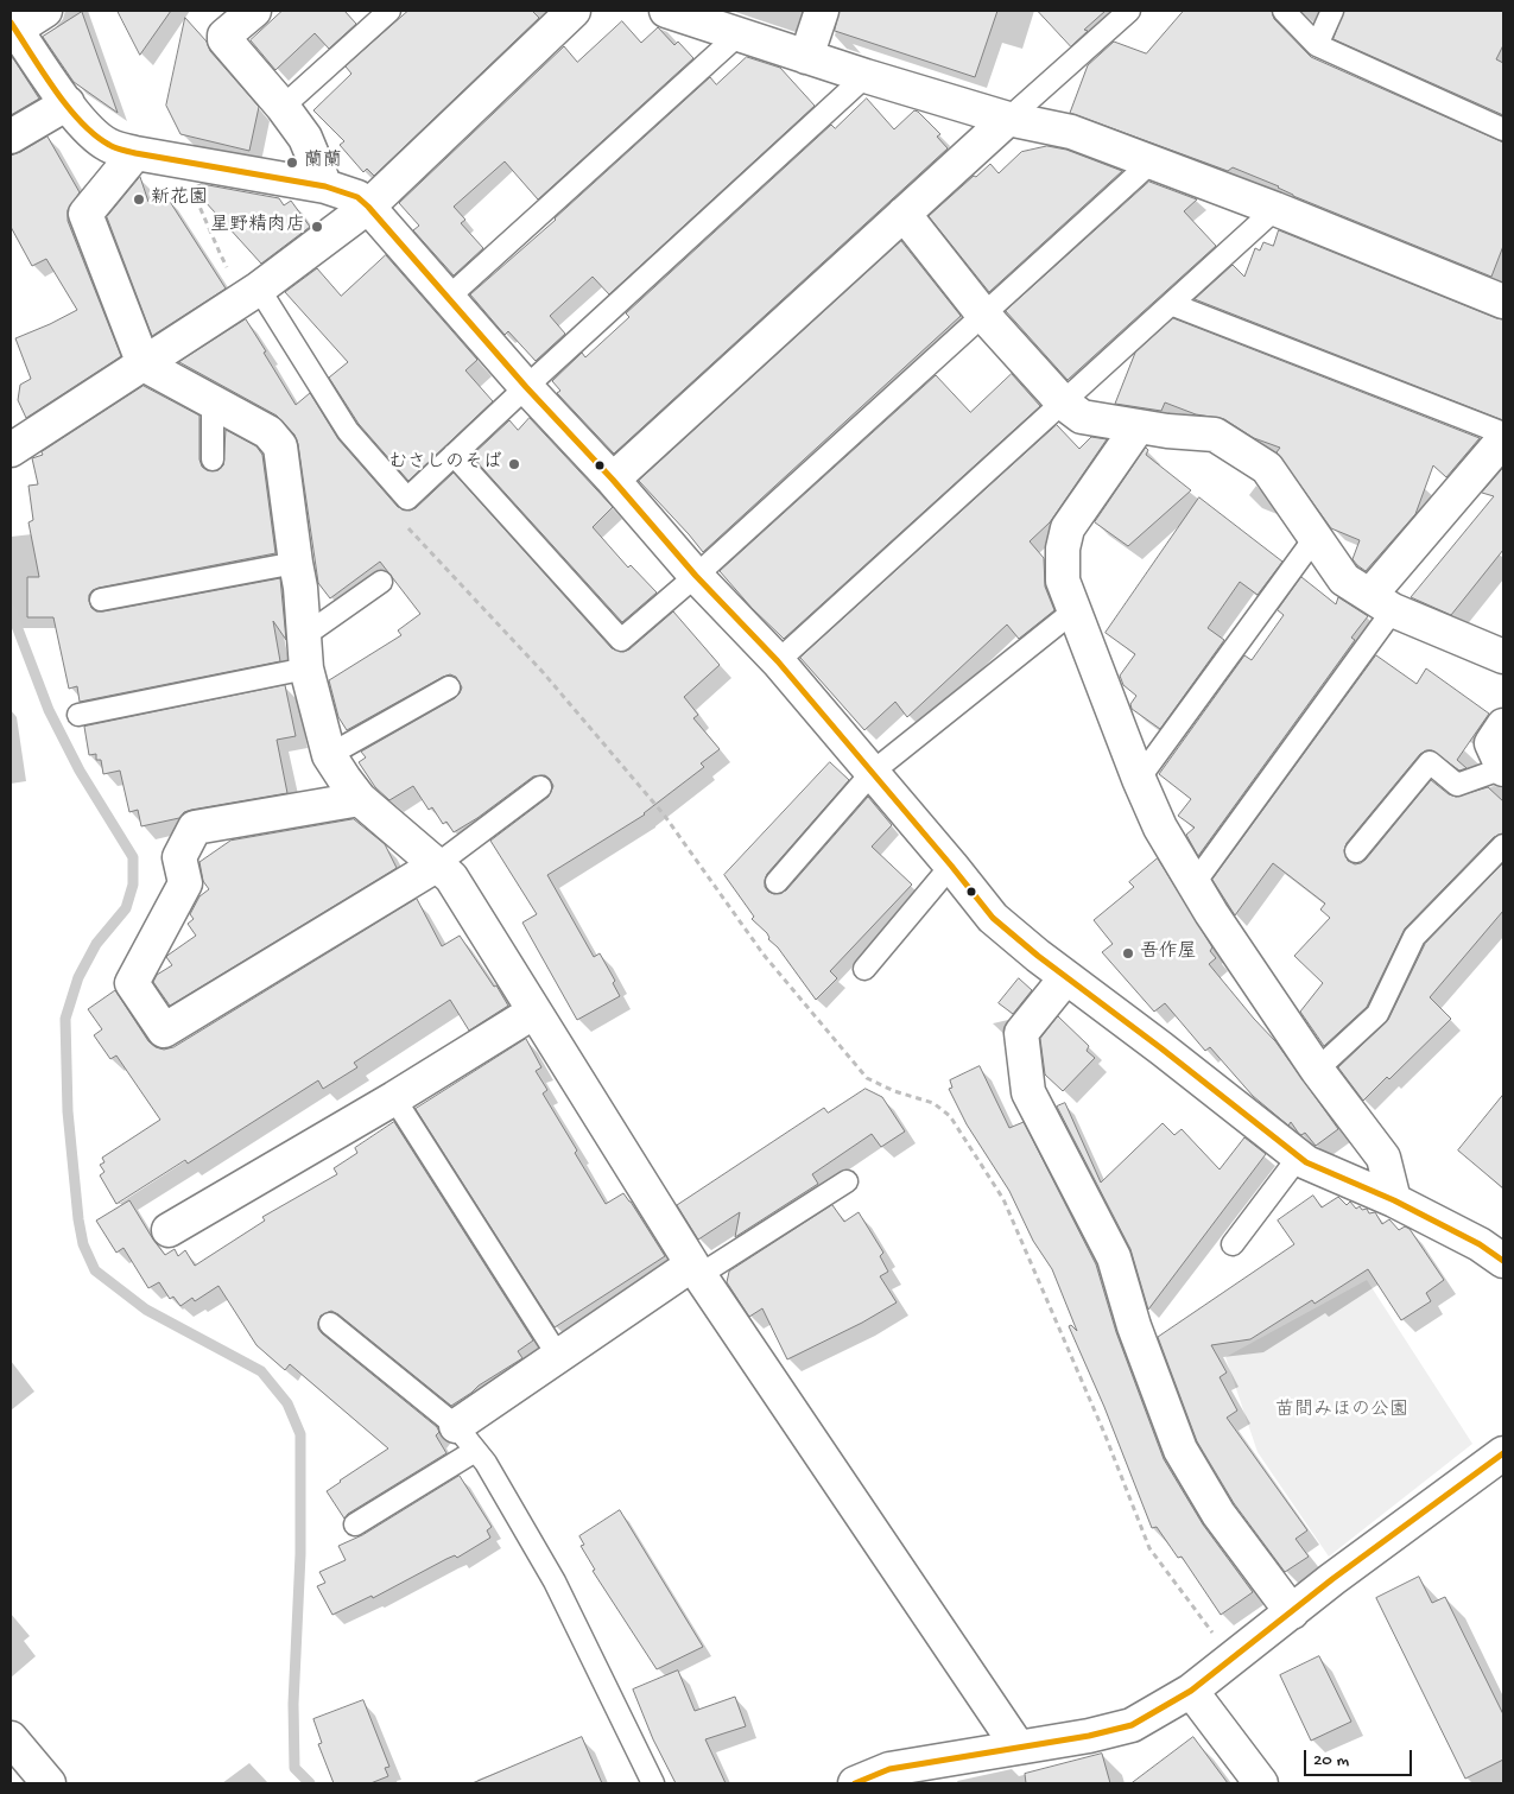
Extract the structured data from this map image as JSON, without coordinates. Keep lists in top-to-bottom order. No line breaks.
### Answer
{"parks":["苗間みほの公園"],"places":["蘭蘭","新花園","星野精肉店","むさしのそば","吾作屋"],"scale_bar":"20 m"}
